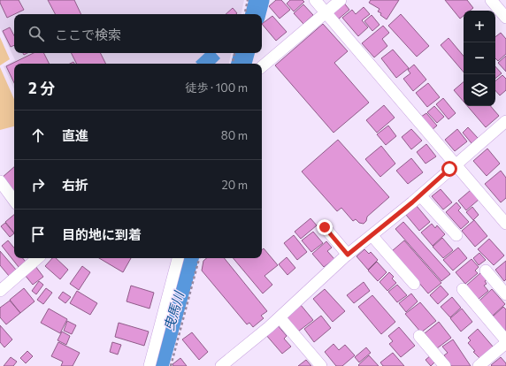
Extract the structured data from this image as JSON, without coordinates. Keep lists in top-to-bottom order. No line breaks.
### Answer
{"water":["曳馬川"],"page":{"map_buttons":["+","−"],"search":"ここで検索","heading":["2 分","徒歩 · 100 m"],"list":[["直進","80 m"],["右折","20 m"],"目的地に到着"]}}
